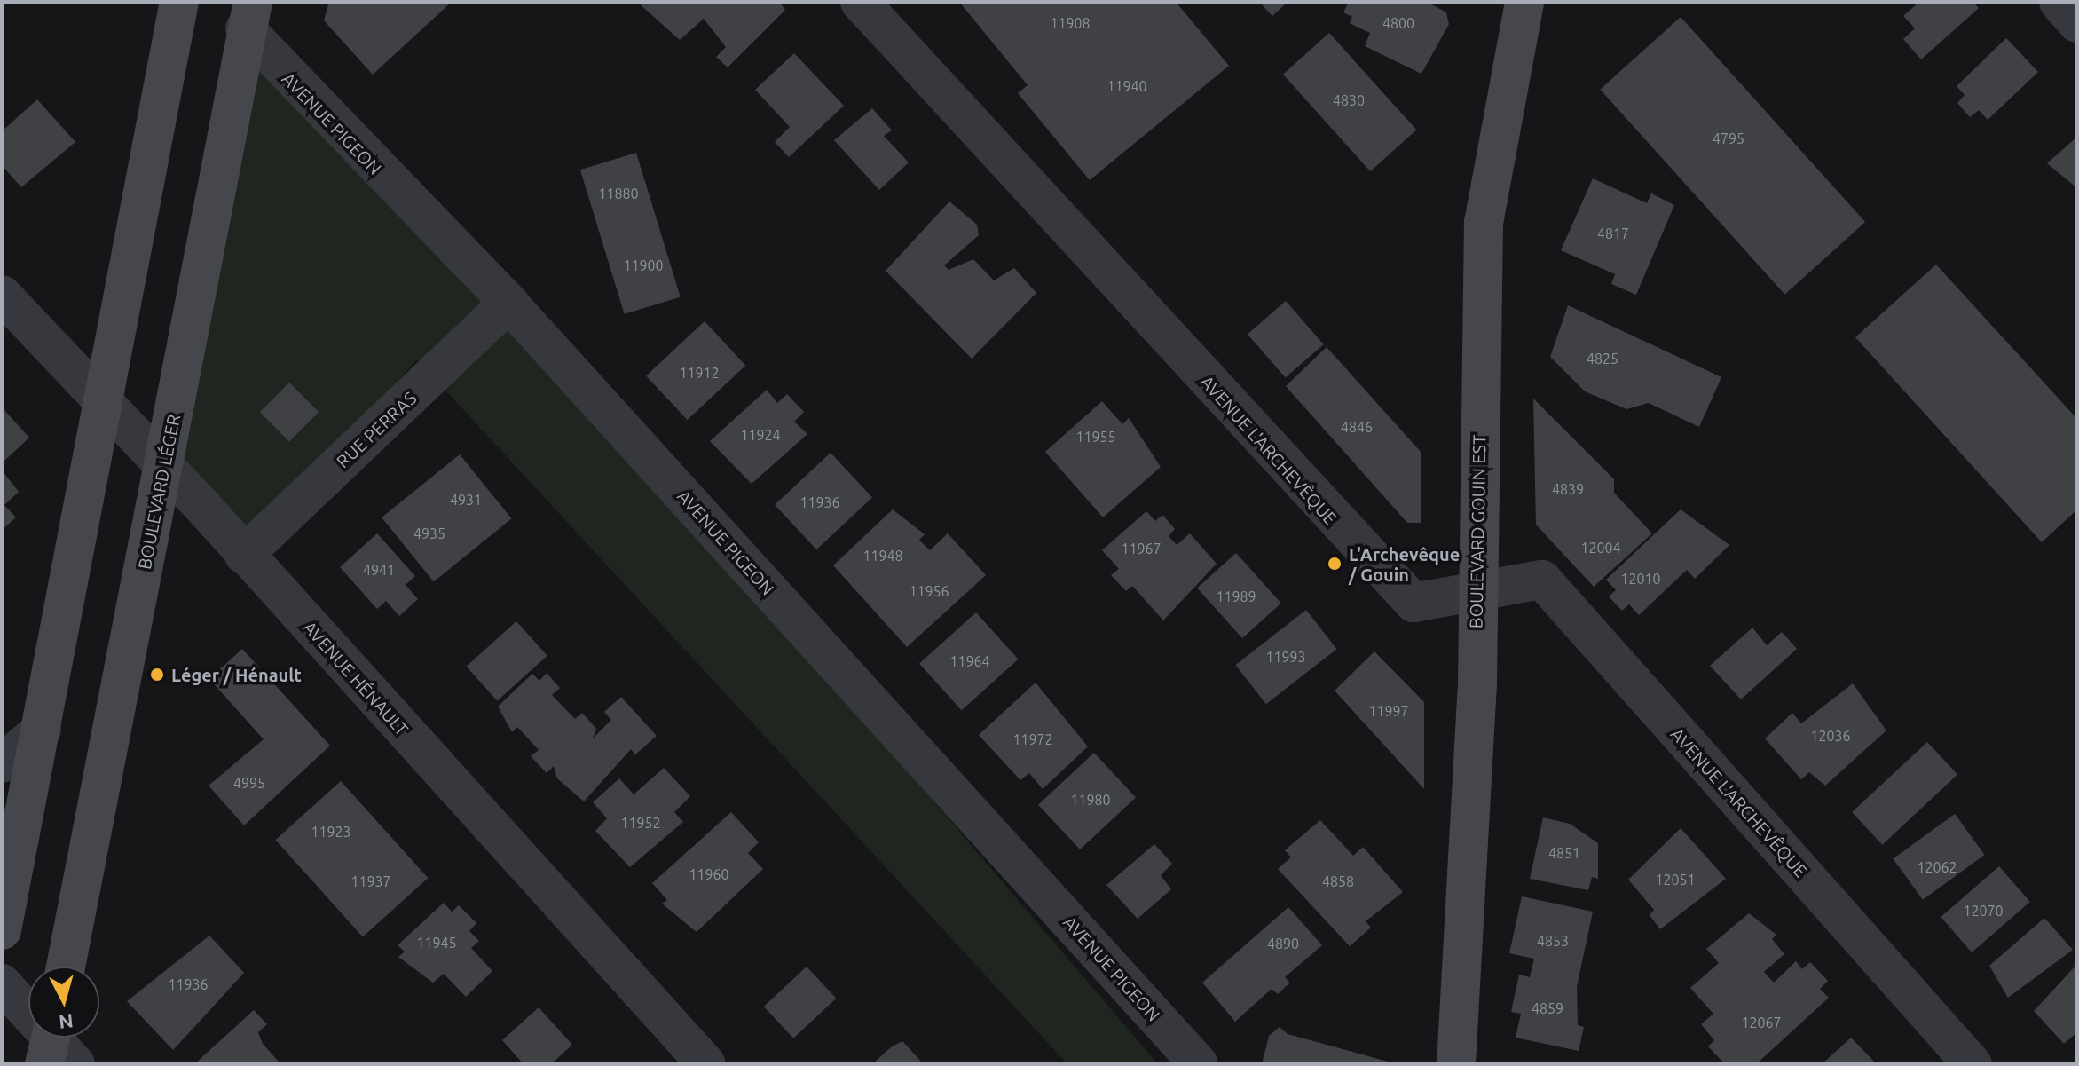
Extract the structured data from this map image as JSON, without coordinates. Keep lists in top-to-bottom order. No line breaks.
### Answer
{"streets":{"main road":["BOULEVARD LÉGER","BOULEVARD GOUIN EST"],"street":["AVENUE PIGEON","RUE PERRAS","AVENUE L'ARCHEVÊQUE","AVENUE HÉNAULT"]},"crossings":[["AVENUE PIGEON","RUE PERRAS"],["AVENUE PIGEON","BOULEVARD LÉGER"],["RUE PERRAS","AVENUE HÉNAULT"],["AVENUE L'ARCHEVÊQUE","BOULEVARD GOUIN EST"],["BOULEVARD LÉGER","AVENUE HÉNAULT"]],"places":["L'Archevêque / Gouin","Léger / Hénault"],"house_numbers":["11908","4800","11940","4830","4795","11880","4817","11900","4825","11912","4846","11924","11955","4839","4931","11936","4935","12004","11967","11948","4941","12010","11956","11989","11993","11964","11997","12036","11972","4995","11980","11952","11923","4851","12062","11960","12051","11937","4858","12070","4853","11945","4890","11936","4859","12067"],"north":"bottom"}
